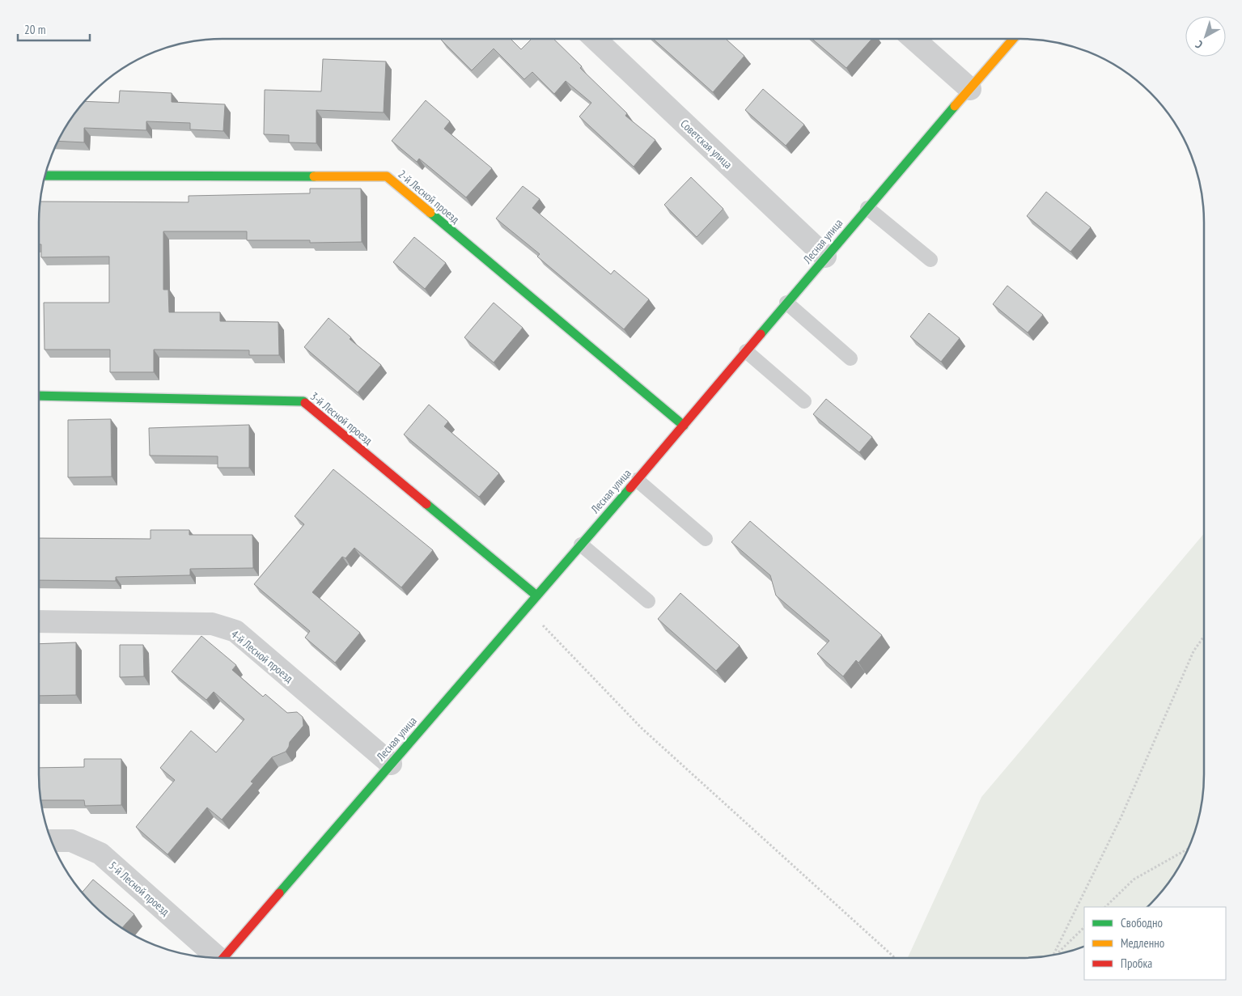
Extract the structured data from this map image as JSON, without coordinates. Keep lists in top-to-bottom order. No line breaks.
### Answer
{"streets":{"street":["Советская улица","2-й Лесной проезд","Лесная улица","3-й Лесной проезд","4-й Лесной проезд","5-й Лесной проезд"]},"crossings":[["Советская улица","Лесная улица"],["2-й Лесной проезд","Лесная улица"],["Лесная улица","3-й Лесной проезд"],["Лесная улица","4-й Лесной проезд"]],"legend":["Свободно","Медленно","Пробка"],"scale_bar":"20 m","north":"bottom left"}
